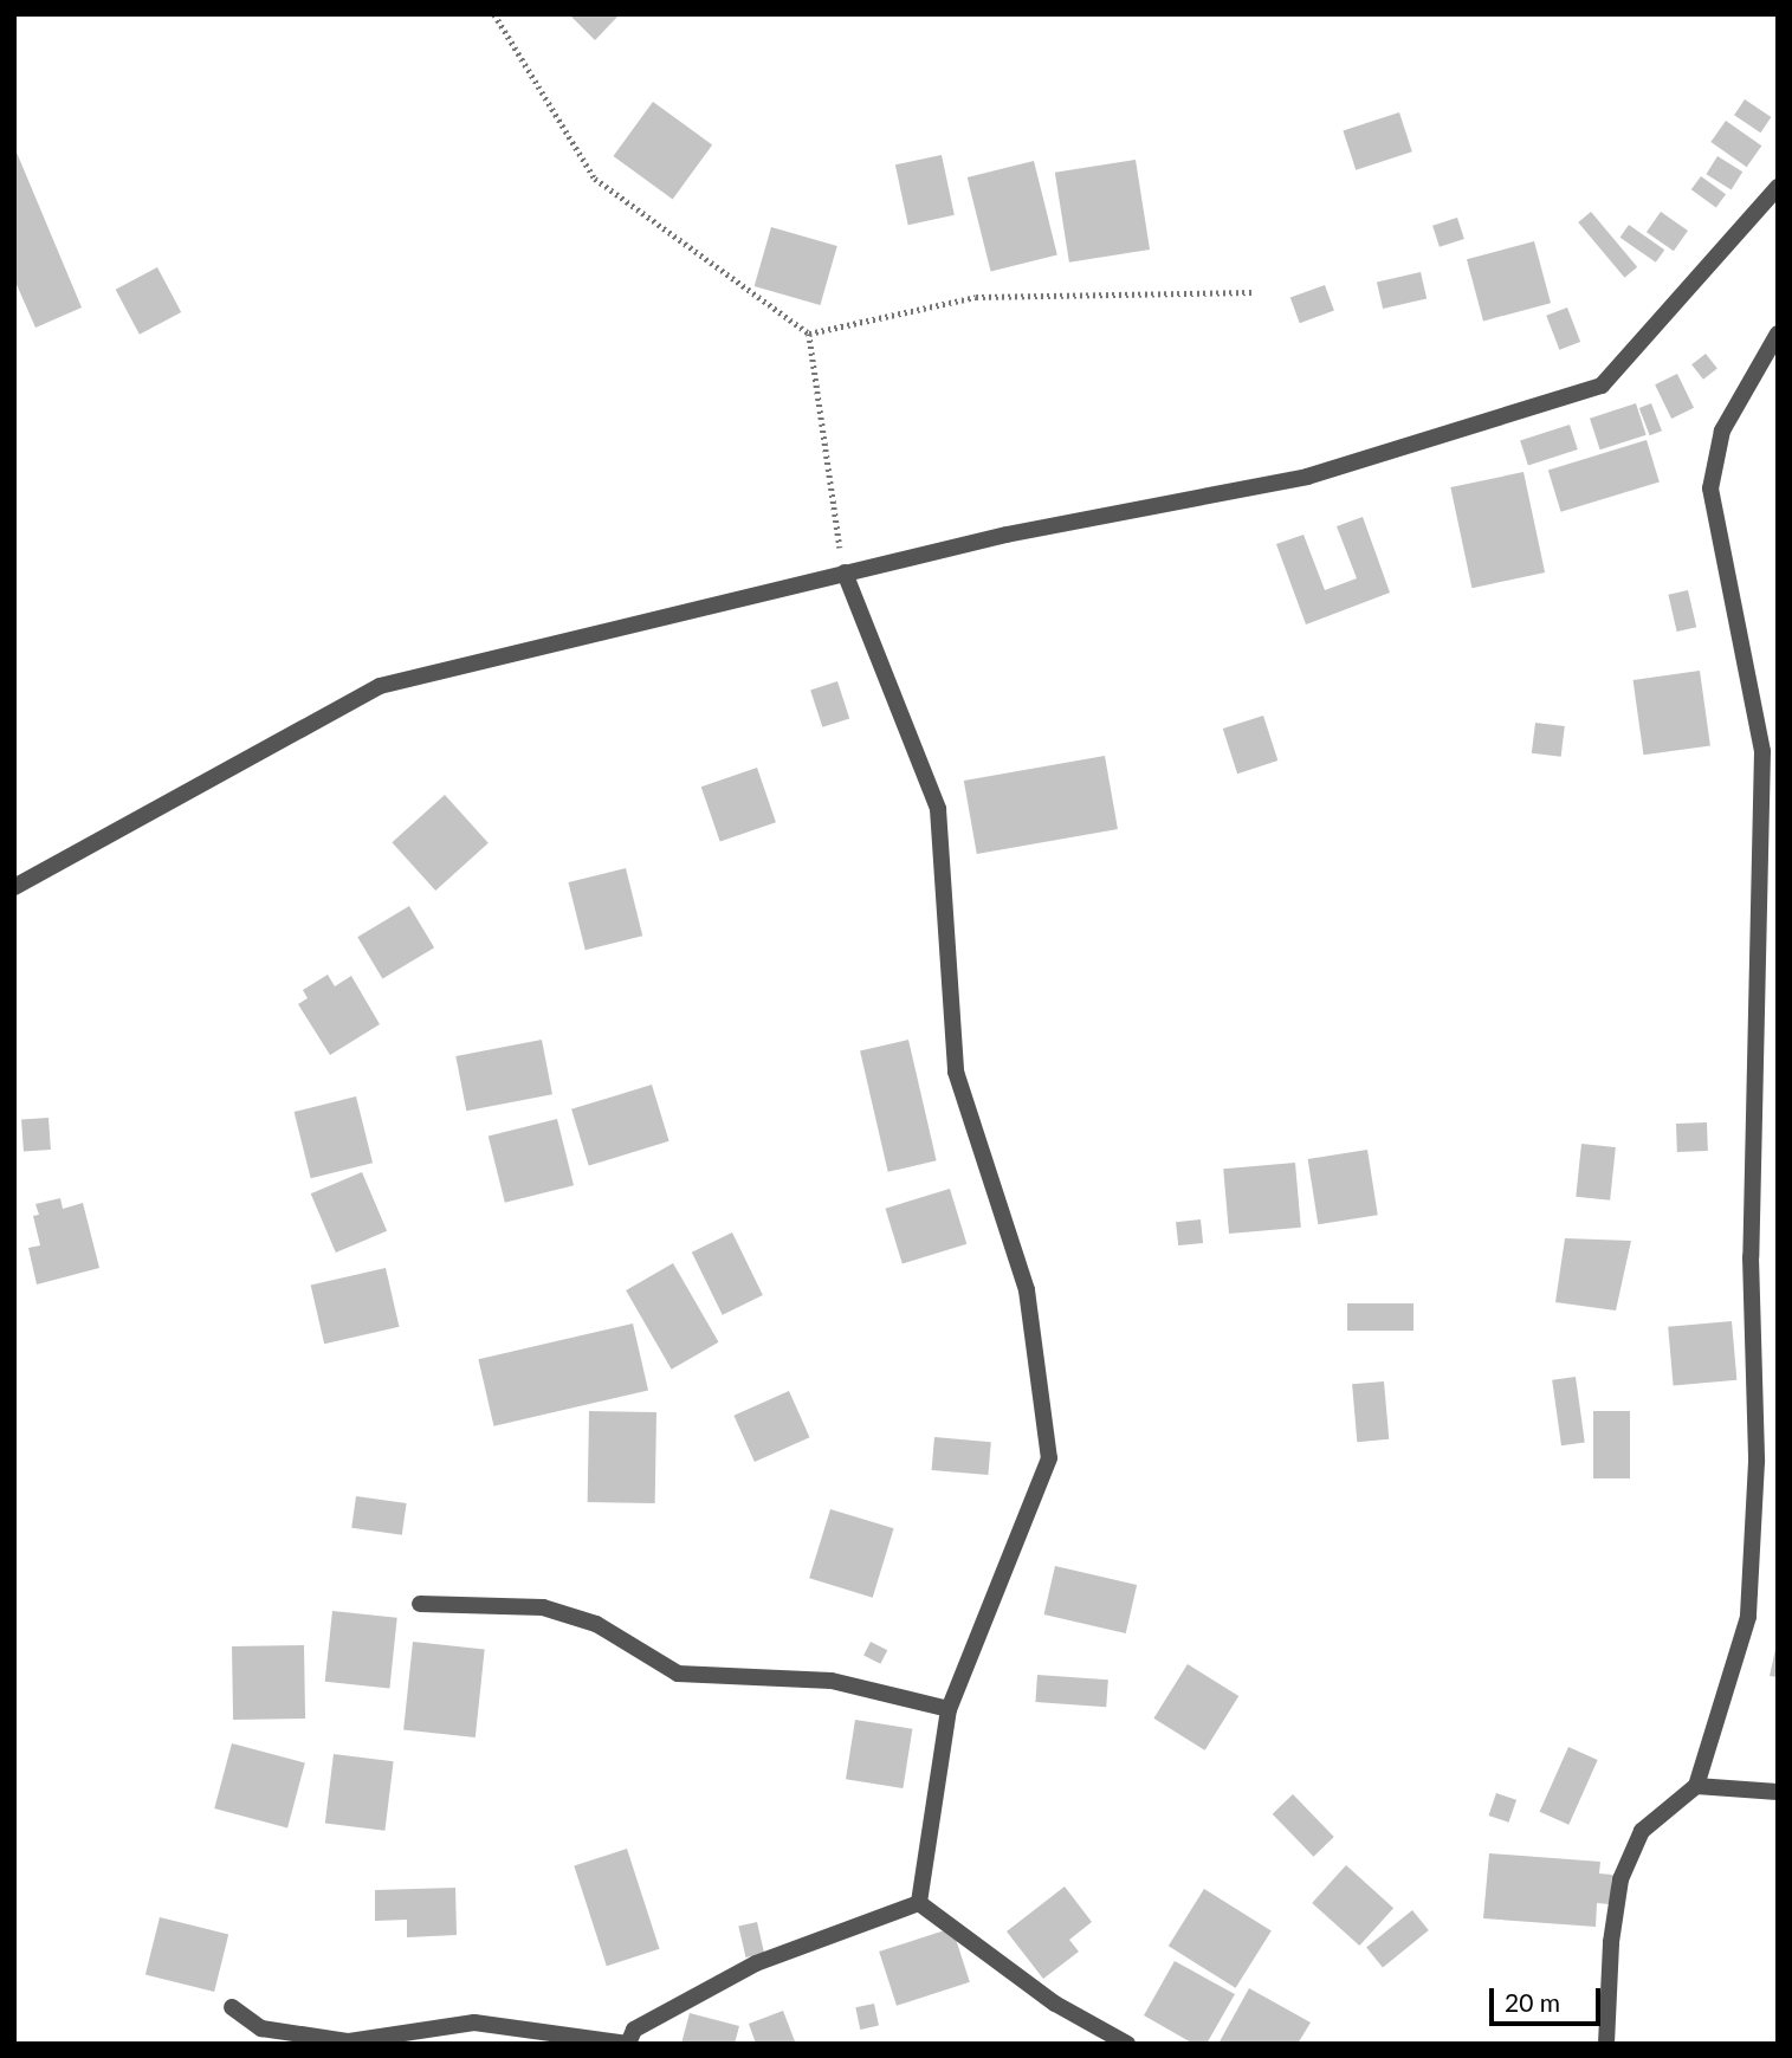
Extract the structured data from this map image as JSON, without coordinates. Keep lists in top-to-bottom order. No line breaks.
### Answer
{"scale_bar":"20 m"}
